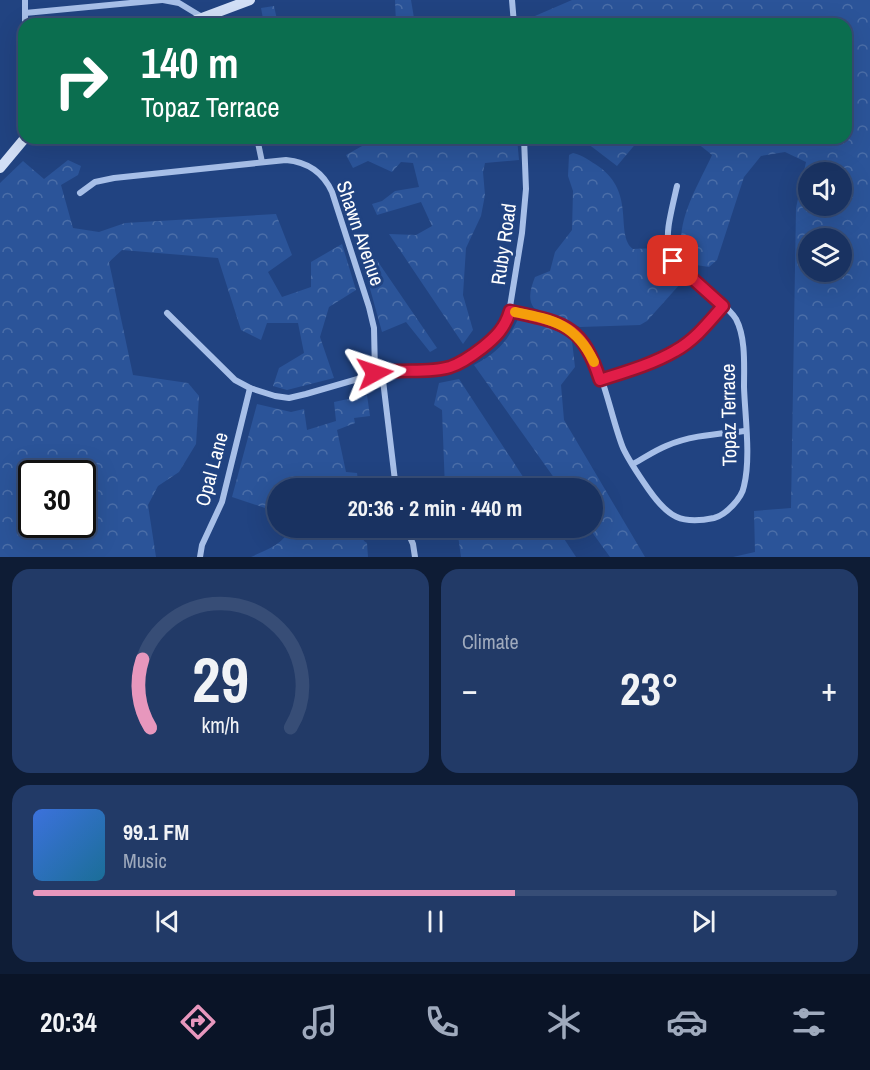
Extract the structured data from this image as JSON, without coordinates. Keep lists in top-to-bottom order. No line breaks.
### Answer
{"streets":{"street":["Shawn Avenue","Ruby Road","Topaz Terrace","Opal Lane"]},"crossings":[["Shawn Avenue","Ruby Road"],["Ruby Road","Topaz Terrace"],["Ruby Road","Opal Lane"]],"page":{"turn":["140 m","Topaz Terrace"],"limit":"30","trip":"20:36 · 2 min · 440 m","tile":"Climate","heat":["−","23°","+"],"song":["99.1 FM","Music"],"tabs":"20:34","gauge":["29","km/h"]}}
